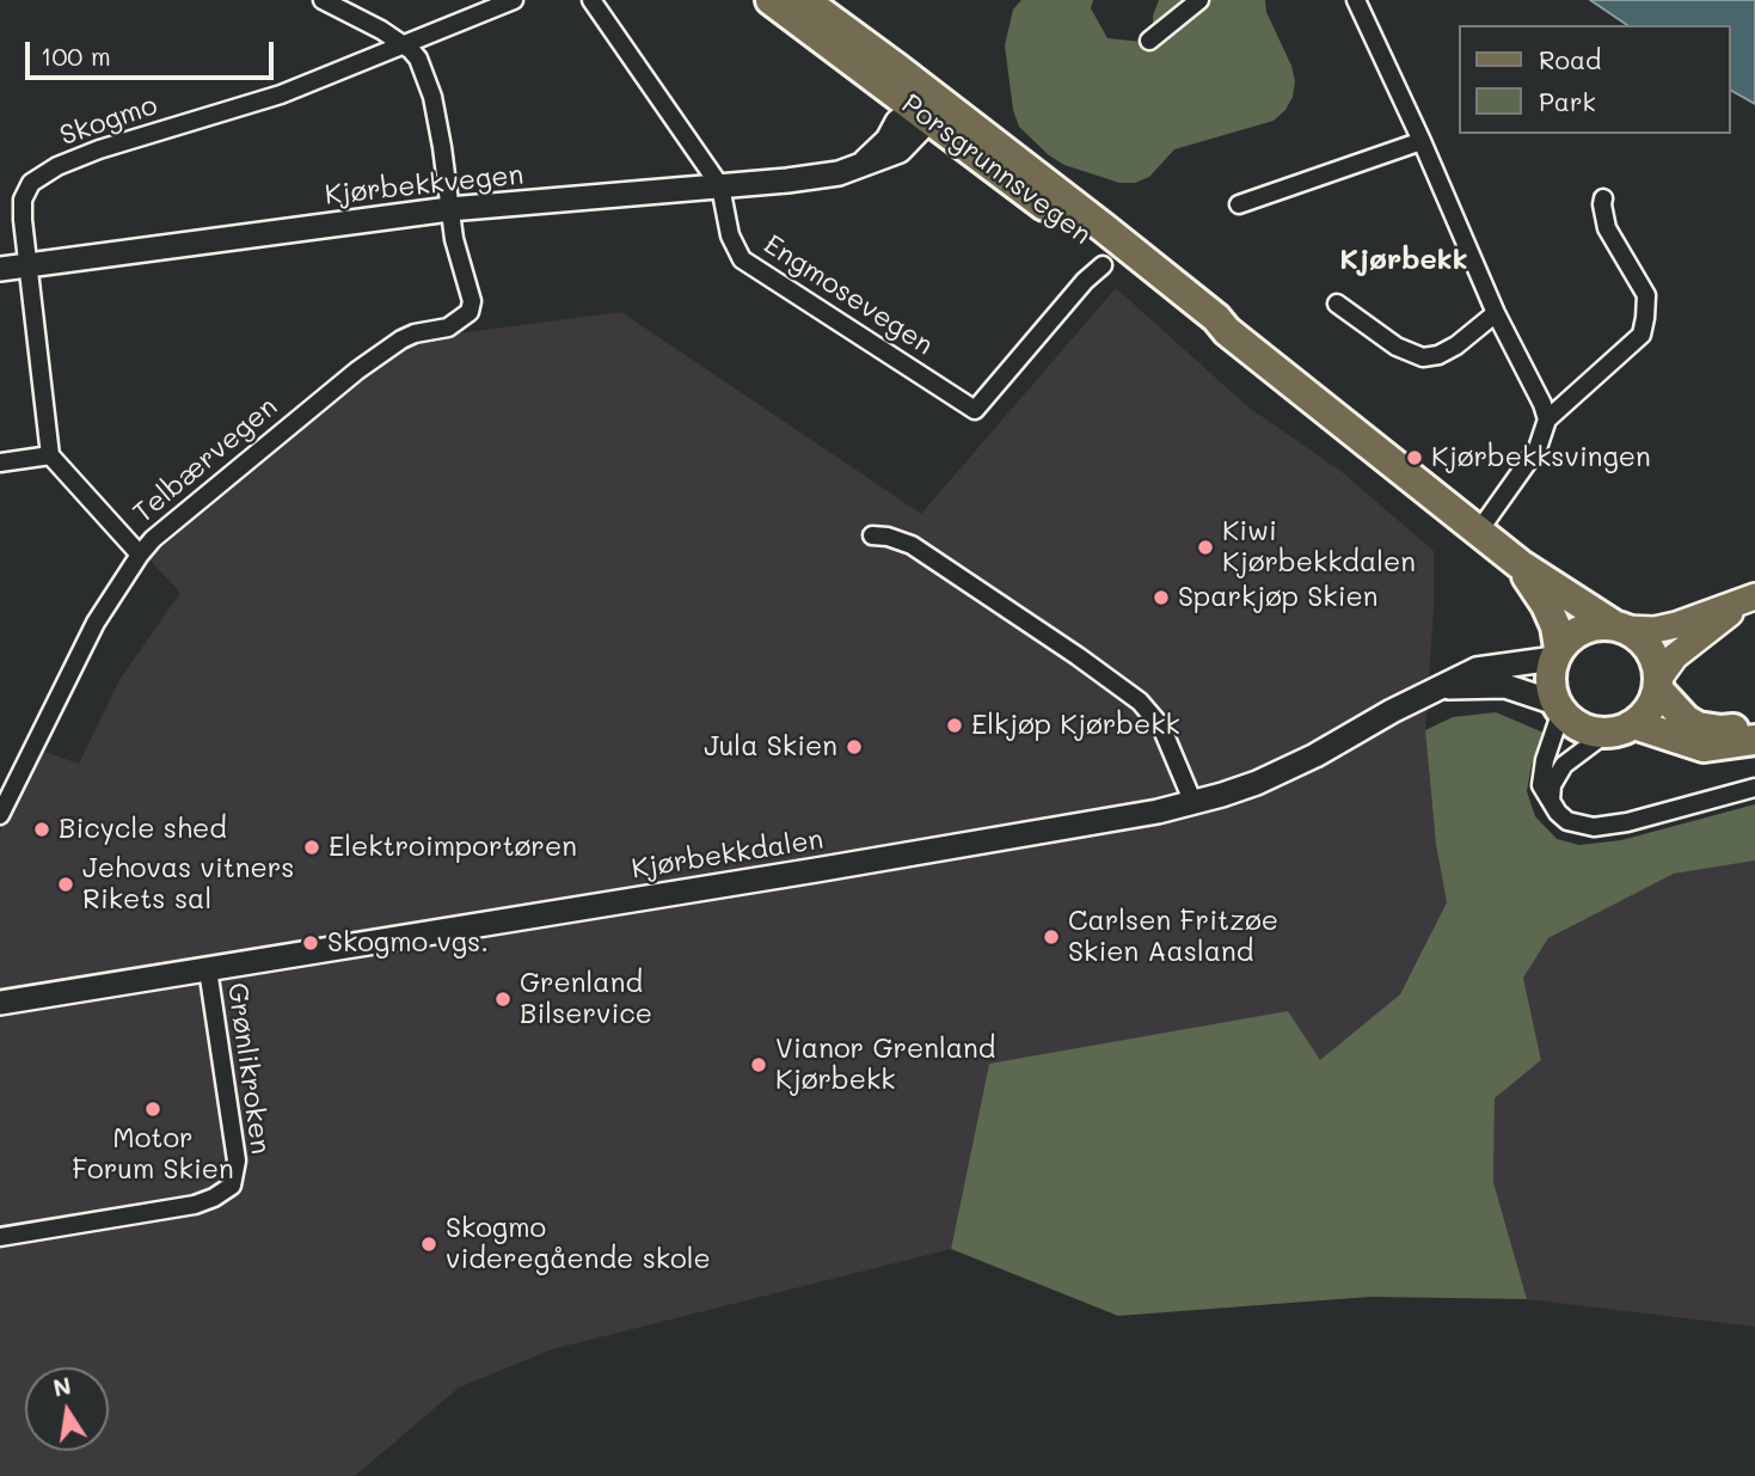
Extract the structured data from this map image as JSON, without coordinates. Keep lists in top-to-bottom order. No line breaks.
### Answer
{"streets":{"highway":["Porsgrunnsvegen"],"street":["Skogmo","Kjørbekkvegen","Engmosevegen","Telbærvegen","Kjørbekkdalen","Grønlikroken"]},"crossings":[["Skogmo","Kjørbekkvegen"],["Porsgrunnsvegen","Kjørbekkvegen"],["Porsgrunnsvegen","Kjørbekkdalen"],["Kjørbekkvegen","Engmosevegen"],["Kjørbekkvegen","Telbærvegen"],["Kjørbekkdalen","Grønlikroken"]],"districts":["Kjørbekk"],"places":["Kjørbekksvingen","Kiwi Kjørbekkdalen","Sparkjøp Skien","Elkjøp Kjørbekk","Jula Skien","Bicycle shed","Elektroimportøren","Jehovas vitners Rikets sal","Carlsen Fritzøe Skien Aasland","Skogmo vgs.","Grenland Bilservice","Vianor Grenland Kjørbekk","Motor Forum Skien","Skogmo videregående skole"],"legend":["Road","Park"],"scale_bar":"100 m","north":"top"}
